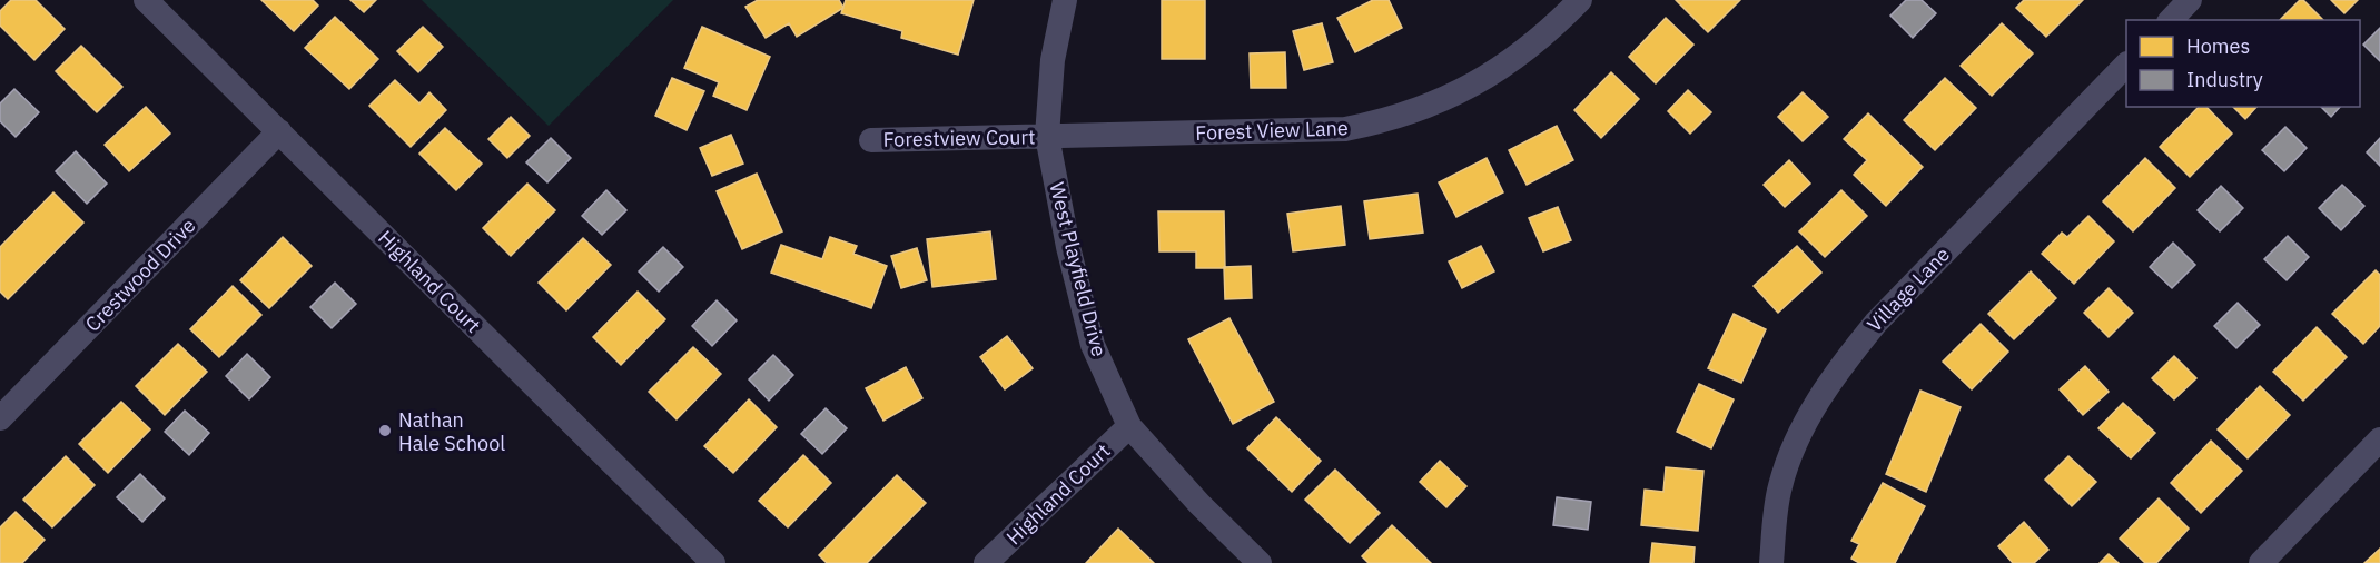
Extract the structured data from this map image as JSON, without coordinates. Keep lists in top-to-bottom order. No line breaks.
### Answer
{"streets":{"street":["Forest View Lane","Forestview Court","West Playfield Drive","Crestwood Drive","Highland Court","Village Lane"]},"crossings":[["Forest View Lane","Forestview Court"],["Forest View Lane","West Playfield Drive"],["Forestview Court","West Playfield Drive"],["West Playfield Drive","Highland Court"],["Crestwood Drive","Highland Court"]],"places":["Nathan Hale School"],"legend":["Homes","Industry"]}
